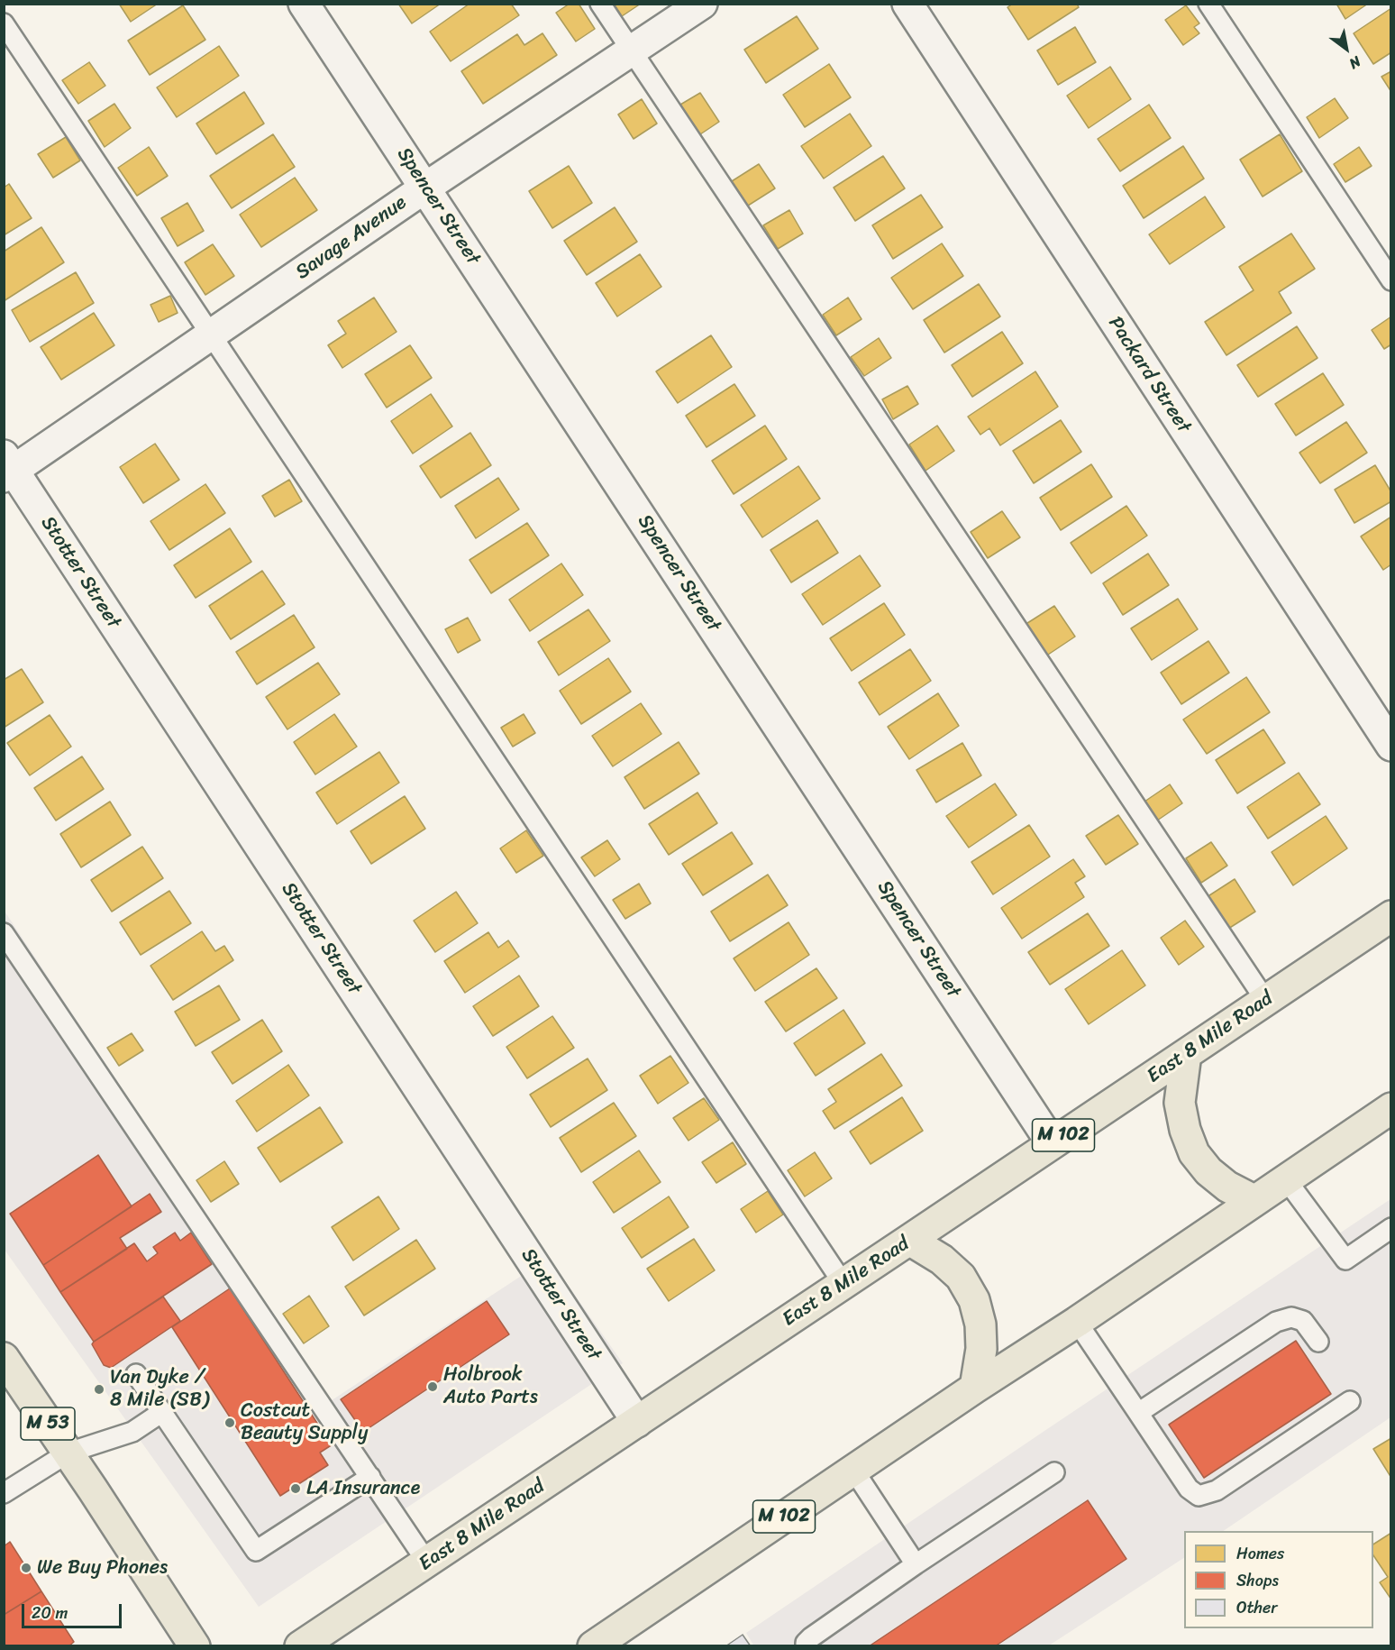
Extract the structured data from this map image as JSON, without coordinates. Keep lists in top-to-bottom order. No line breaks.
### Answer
{"streets":{"main road":["East 8 Mile Road","M 102","M 53"],"street":["Spencer Street","Savage Avenue","Packard Street","Stotter Street"]},"crossings":[["Spencer Street","Savage Avenue"],["Spencer Street","East 8 Mile Road"],["Savage Avenue","Stotter Street"],["Stotter Street","East 8 Mile Road"]],"places":["Holbrook Auto Parts","Van Dyke / 8 Mile (SB)","Costcut Beauty Supply","LA Insurance","We Buy Phones"],"legend":["Homes","Shops","Other"],"scale_bar":"20 m","north":"bottom right"}
